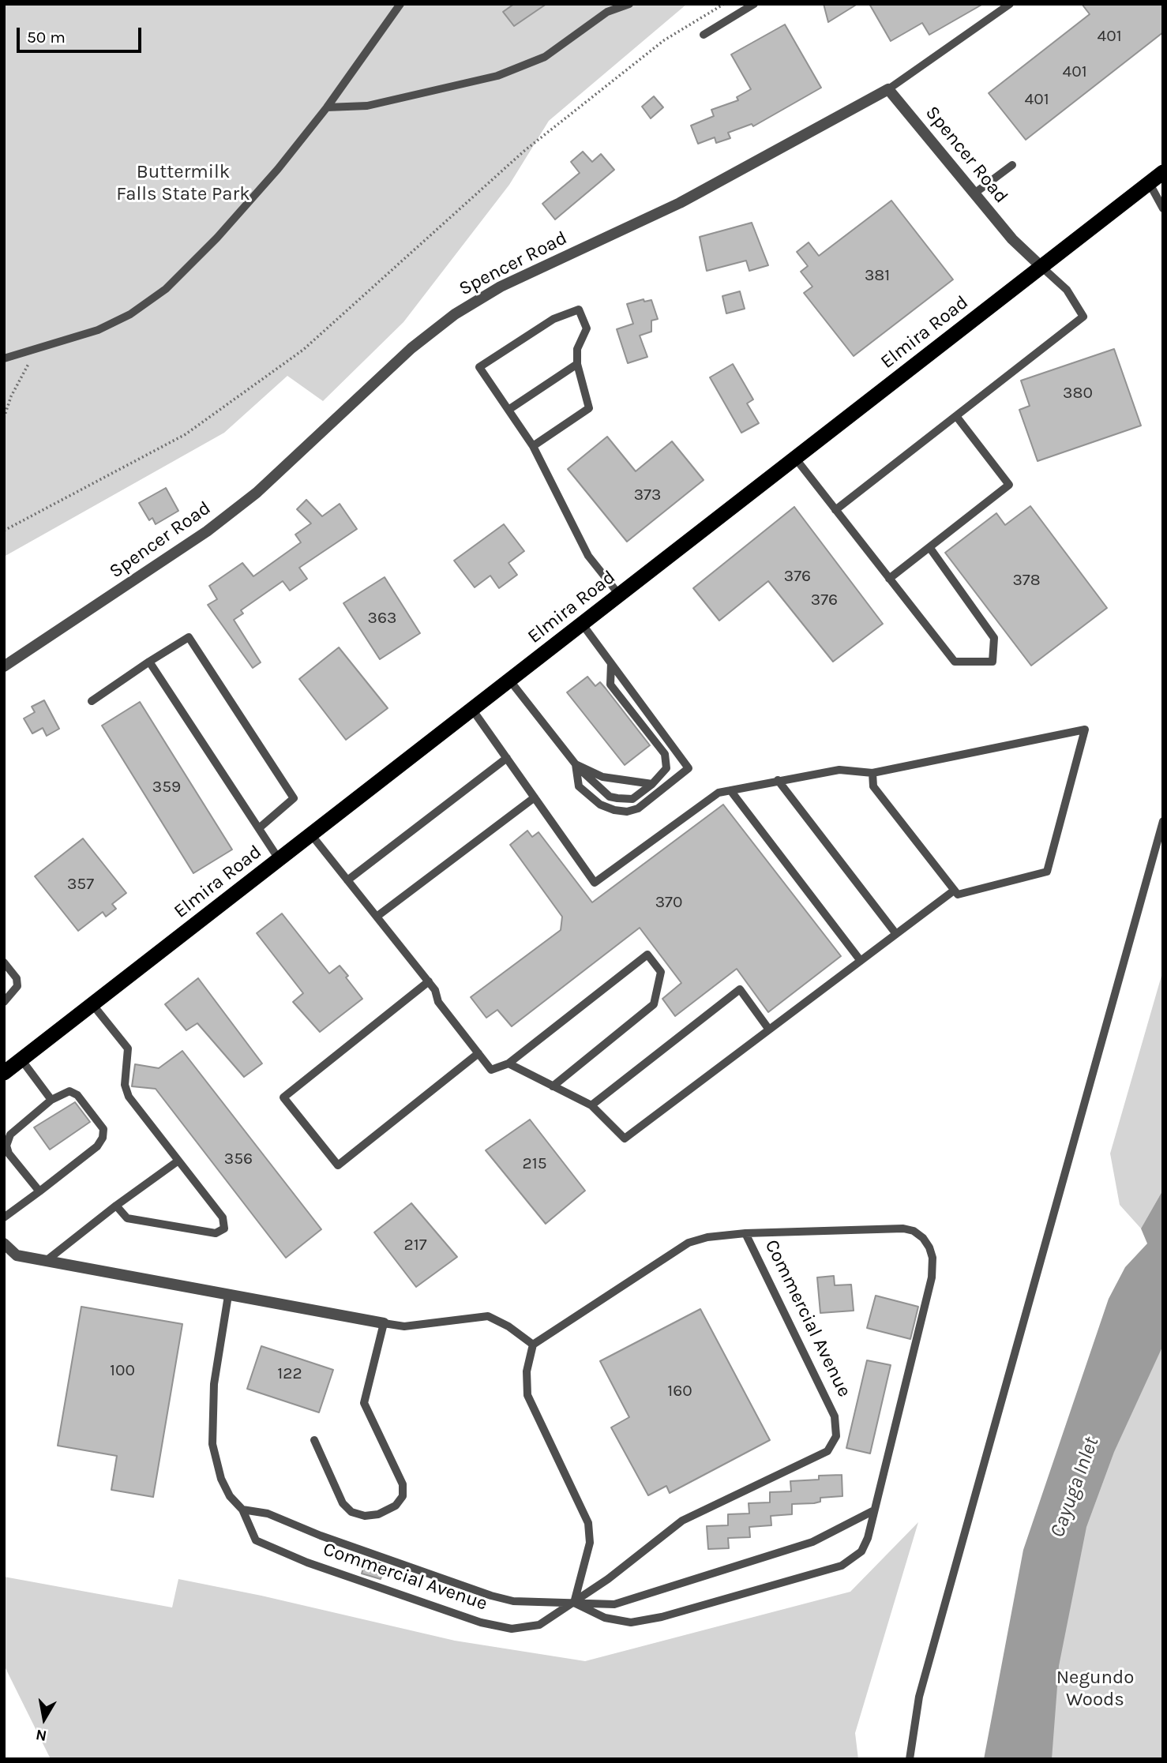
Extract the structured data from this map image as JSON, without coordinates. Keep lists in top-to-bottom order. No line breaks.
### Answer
{"streets":{"highway":["Elmira Road"],"street":["Spencer Road"],"lane":["Commercial Avenue"]},"crossings":[["Spencer Road","Elmira Road"]],"water":["Cayuga Inlet"],"parks":["Buttermilk Falls State Park","Negundo Woods"],"house_numbers":["401","401","401","381","380","373","376","378","376","363","359","357","370","356","215","217","100","122","160"],"scale_bar":"50 m","north":"bottom"}
